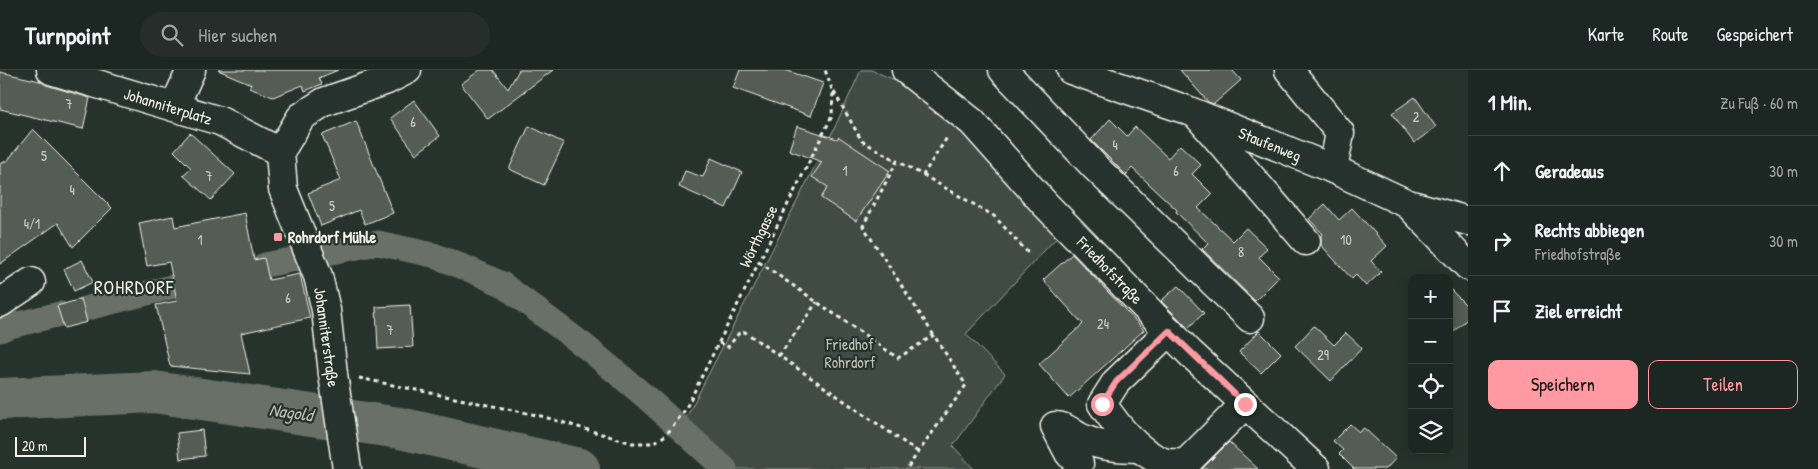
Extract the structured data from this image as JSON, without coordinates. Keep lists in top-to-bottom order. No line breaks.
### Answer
{"streets":{"street":["Johanniterplatz","Staufenweg","Friedhofstraße","Johanniterstraße"],"path":["Wörthgasse"]},"crossings":[["Johanniterplatz","Johanniterstraße"],["Wörthgasse","Johanniterstraße"]],"districts":["ROHRDORF"],"water":["Nagold"],"parks":["Friedhof Rohrdorf"],"places":{"transit":["Rohrdorf Mühle"]},"house_numbers":["7","2","6","4","5","1","6","7","4","5","4/1","1","10","8","6","24","7","29"],"scale_bar":"20 m","page":{"header":"Turnpoint","search":"Hier suchen","nav":["Karte","Route","Gespeichert"],"heading":["1 Min.","Zu Fuß · 60 m"],"list":[["Geradeaus","30 m"],["Rechts abbiegen","Friedhofstraße","30 m"],"Ziel erreicht"],"map_buttons":["+","−"],"buttons":["Speichern","Teilen"],"scale":"20 m"}}
